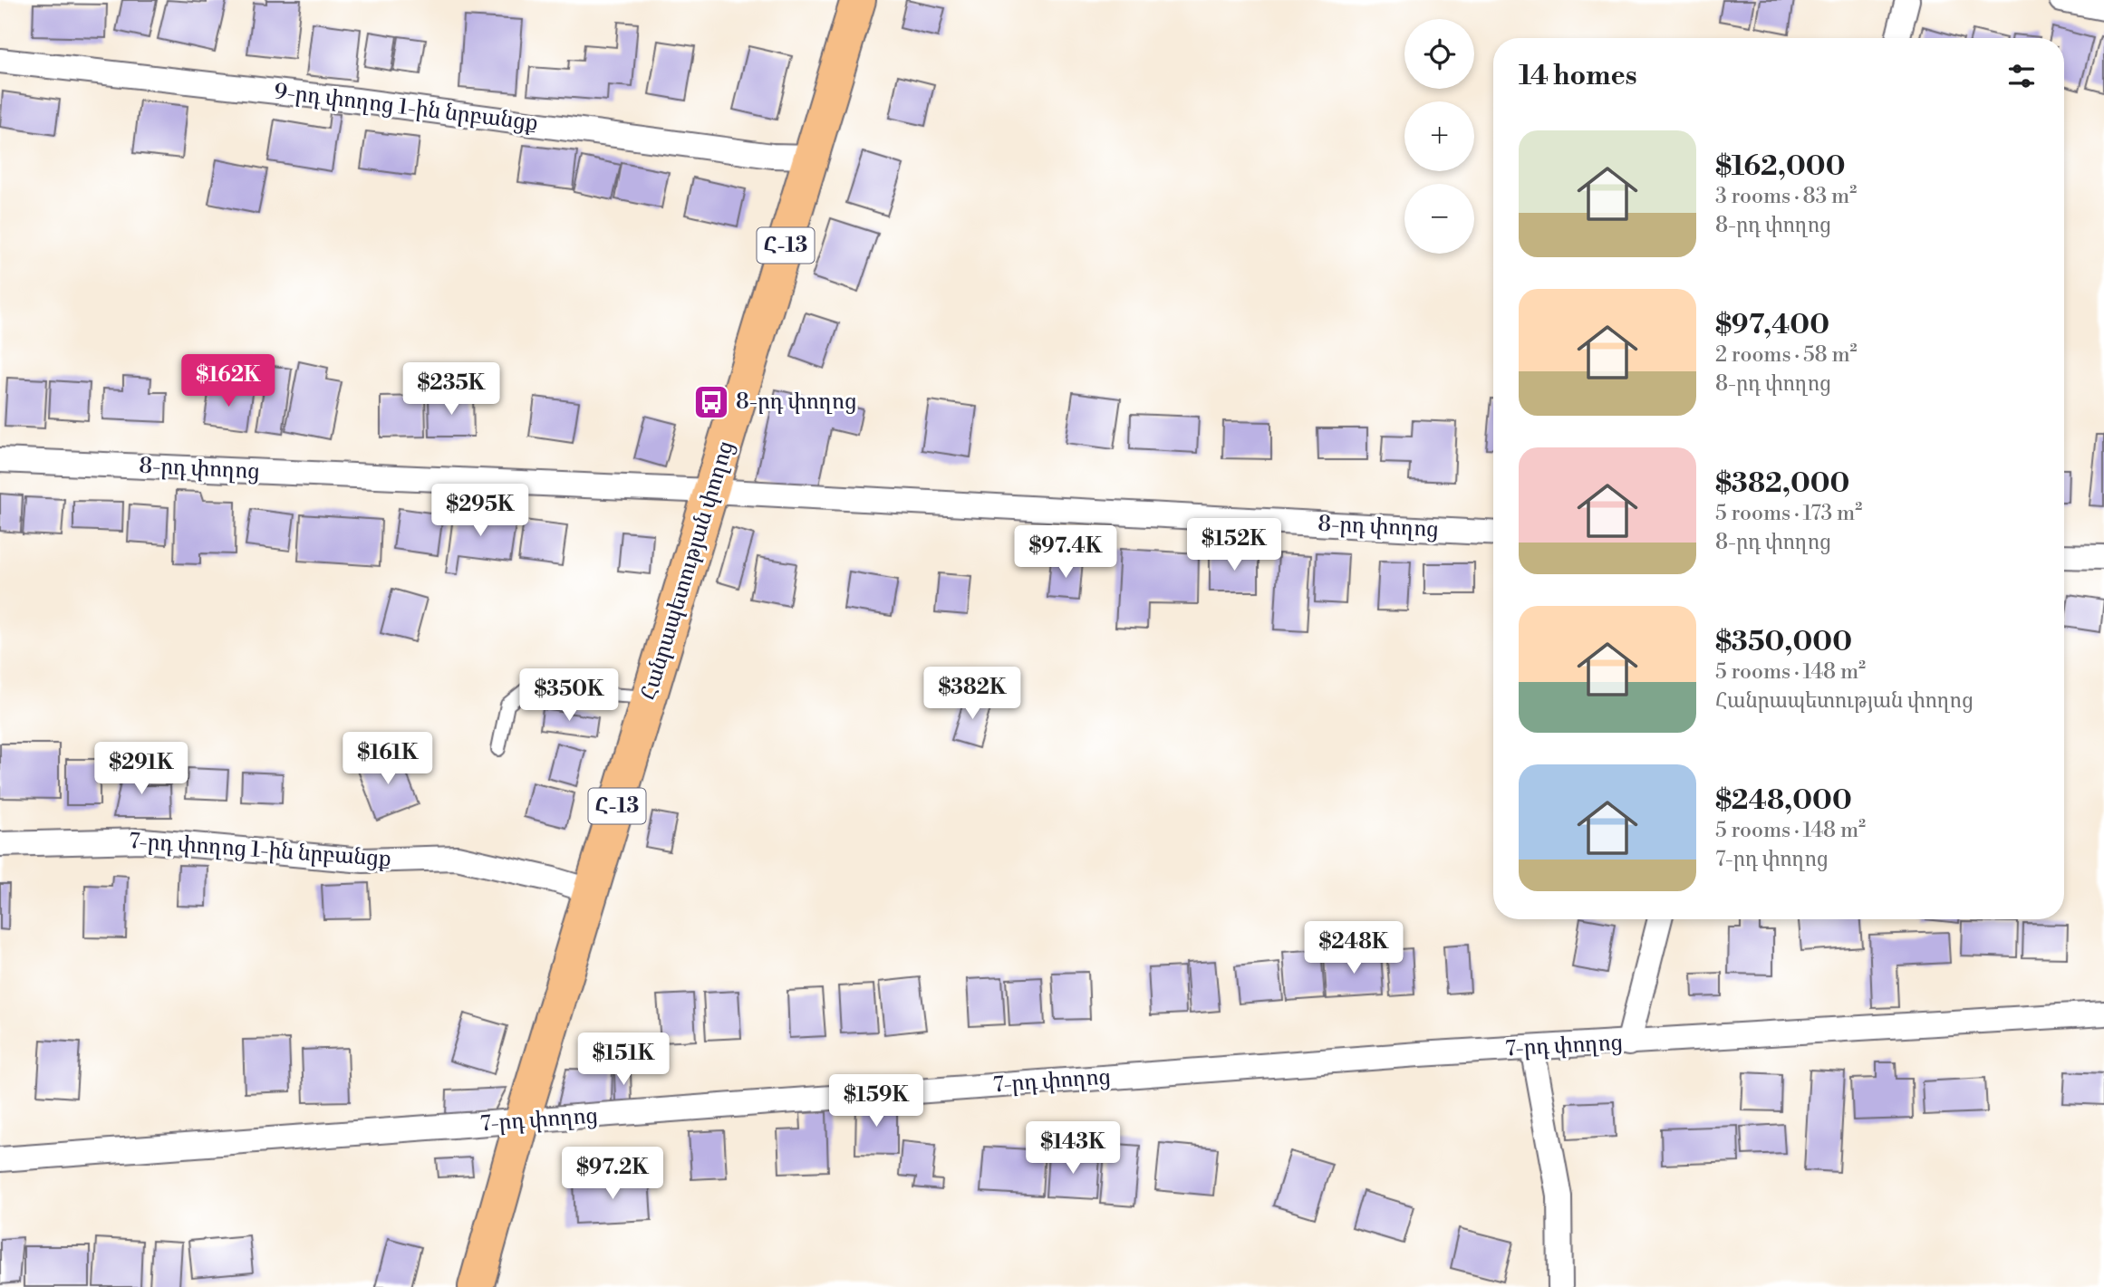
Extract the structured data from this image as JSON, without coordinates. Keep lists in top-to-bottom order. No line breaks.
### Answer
{"streets":{"main road":["Հ-13","Հանրապետության փողոց"],"street":["9-րդ փողոց 1-ին նրբանցք","8-րդ փողոց","7-րդ փողոց 1-ին նրբանցք","7-րդ փողոց"]},"crossings":[["9-րդ փողոց 1-ին նրբանցք","Հանրապետության փողոց"],["8-րդ փողոց","Հանրապետության փողոց"],["Հանրապետության փողոց","7-րդ փողոց 1-ին նրբանցք"],["Հանրապետության փողոց","7-րդ փողոց"]],"places":{"bus stop":["8-րդ փողոց"]},"page":{"map_buttons":["+","−"],"heading":"14 homes","list":[{"name":"$162,000","note":"3 rooms · 83 m² · 8-րդ փողոց"},{"name":"$97,400","note":"2 rooms · 58 m² · 8-րդ փողոց"},{"name":"$382,000","note":"5 rooms · 173 m² · 8-րդ փողոց"},{"name":"$350,000","note":"5 rooms · 148 m² · Հանրապետության փողոց"},{"name":"$248,000","note":"5 rooms · 148 m² · 7-րդ փողոց"}],"price":["$162K","$235K","$295K","$152K","$97.4K","$382K","$350K","$161K","$291K","$248K","$151K","$159K","$143K","$97.2K"]}}
